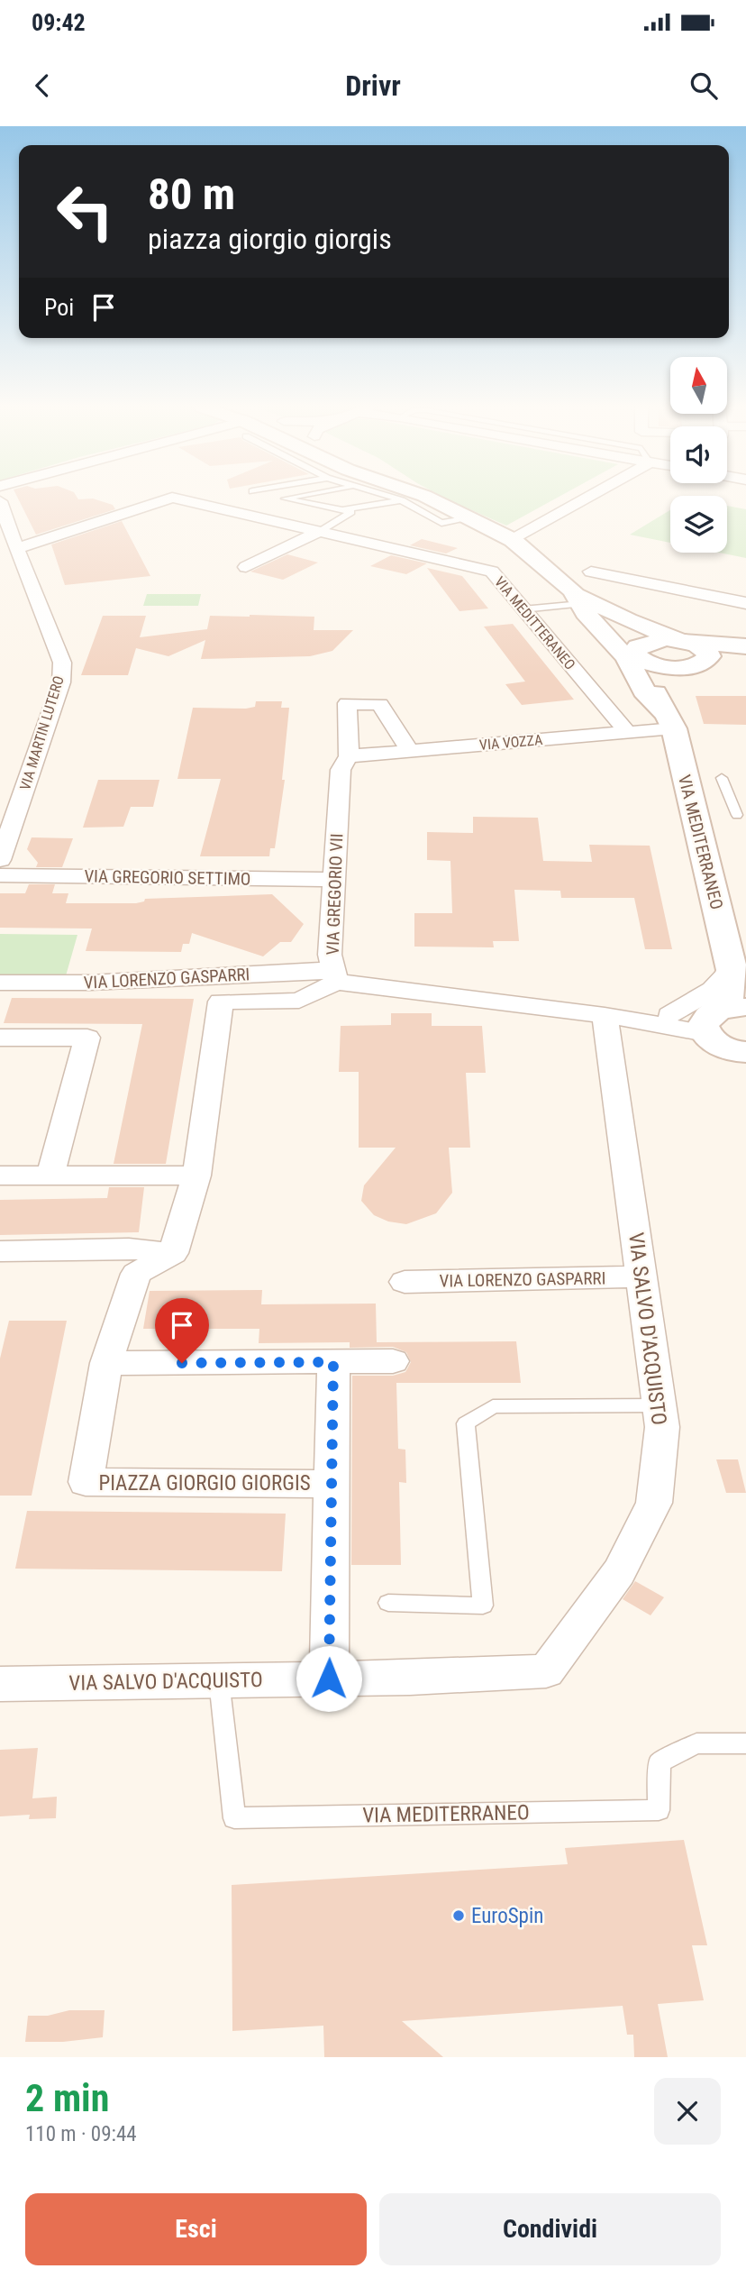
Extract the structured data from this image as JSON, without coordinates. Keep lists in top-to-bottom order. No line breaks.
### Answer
{"streets":{"main road":["VIA MEDITERRANEO"],"street":["VIA MEDITTERANEO","VIA MARTIN LUTERO","VIA VOZZA","VIA GREGORIO SETTIMO","VIA GREGORIO VII","VIA LORENZO GASPARRI","VIA SALVO D'ACQUISTO","PIAZZA GIORGIO GIORGIS"]},"crossings":[["VIA MEDITTERANEO","VIA MARTIN LUTERO"],["VIA MEDITTERANEO","VIA VOZZA"],["VIA VOZZA","VIA MEDITERRANEO"],["VIA VOZZA","VIA GREGORIO VII"],["VIA MEDITERRANEO","VIA GREGORIO VII"],["VIA MEDITERRANEO","VIA SALVO D'ACQUISTO"],["VIA GREGORIO SETTIMO","VIA GREGORIO VII"],["VIA GREGORIO VII","VIA LORENZO GASPARRI"],["VIA GREGORIO VII","VIA SALVO D'ACQUISTO"],["VIA LORENZO GASPARRI","VIA SALVO D'ACQUISTO"],["VIA SALVO D'ACQUISTO","PIAZZA GIORGIO GIORGIS"]],"places":["EuroSpin"],"north":"top","page":{"status":"09:42","header":"Drivr","turn":["80 m","piazza giorgio giorgis"],"then":"Poi","heading":["2 min","110 m · 09:44"],"buttons":["Esci","Condividi"]}}
